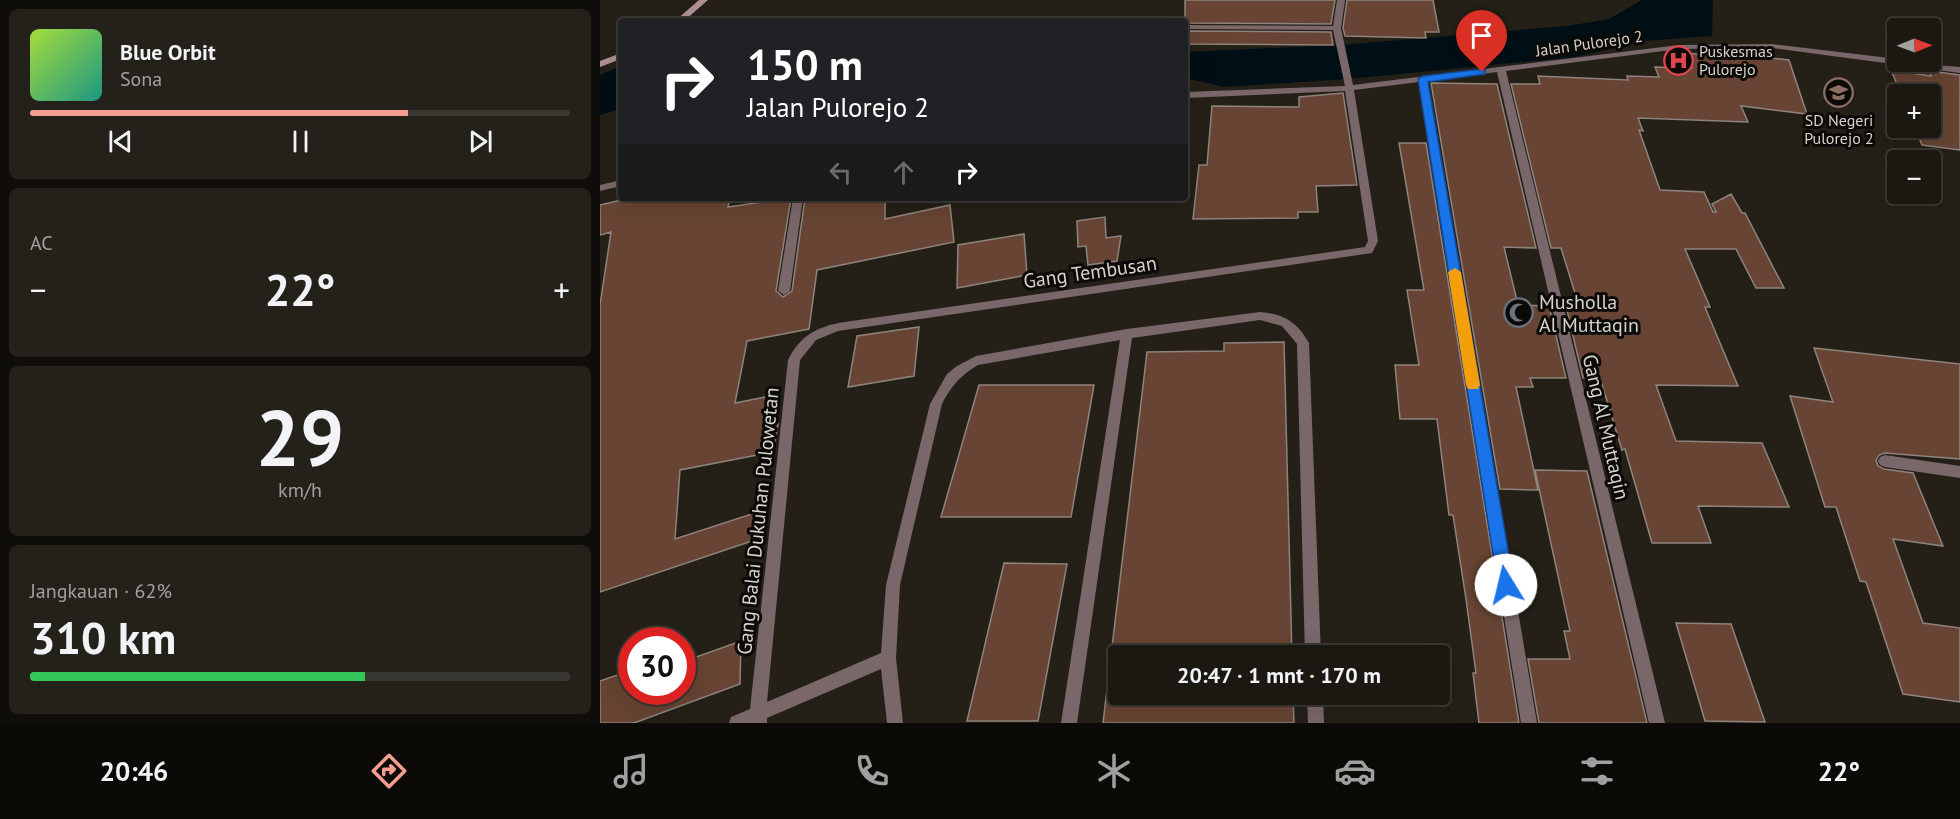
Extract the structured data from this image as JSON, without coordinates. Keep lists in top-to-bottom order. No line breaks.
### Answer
{"streets":{"street":["Jalan Pulorejo 2","Gang Tembusan","Gang Al Muttaqin","Gang Balai Dukuhan Pulowetan"]},"crossings":[["Jalan Pulorejo 2","Gang Tembusan"],["Jalan Pulorejo 2","Gang Al Muttaqin"],["Gang Tembusan","Gang Balai Dukuhan Pulowetan"]],"places":{"hospital":["Puskesmas Pulorejo"],"school or university":["SD Negeri Pulorejo 2"],"mosque":["Musholla Al Muttaqin"]},"north":"right","page":{"map_buttons":["+","−"],"turn":["150 m","Jalan Pulorejo 2"],"song":["Blue Orbit","Sona"],"tile":["AC",["29","km/h"],["Jangkauan · 62%","310 km"]],"heat":["−","22°","+"],"limit":"30","trip":"20:47 · 1 mnt · 170 m","tabs":["20:46","22°"]}}
